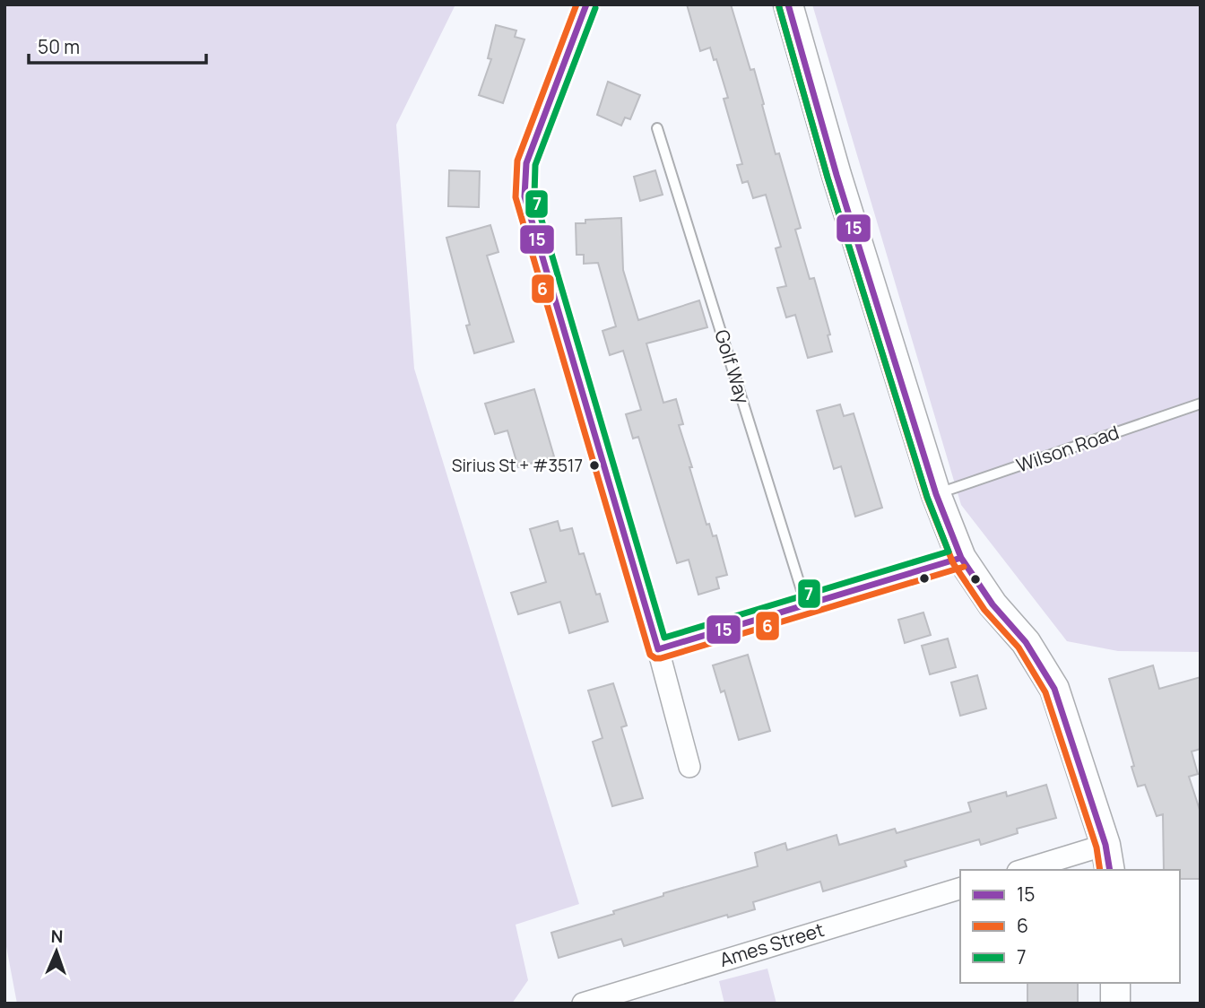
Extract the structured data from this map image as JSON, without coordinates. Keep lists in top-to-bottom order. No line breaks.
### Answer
{"streets":{"street":["Ames Street"],"lane":["Golf Way","Wilson Road"]},"places":["Sirius St + #3517"],"lines":["transit line 15","transit line 6","transit line 7"],"legend":["15","6","7"],"scale_bar":"50 m","north":"top"}
